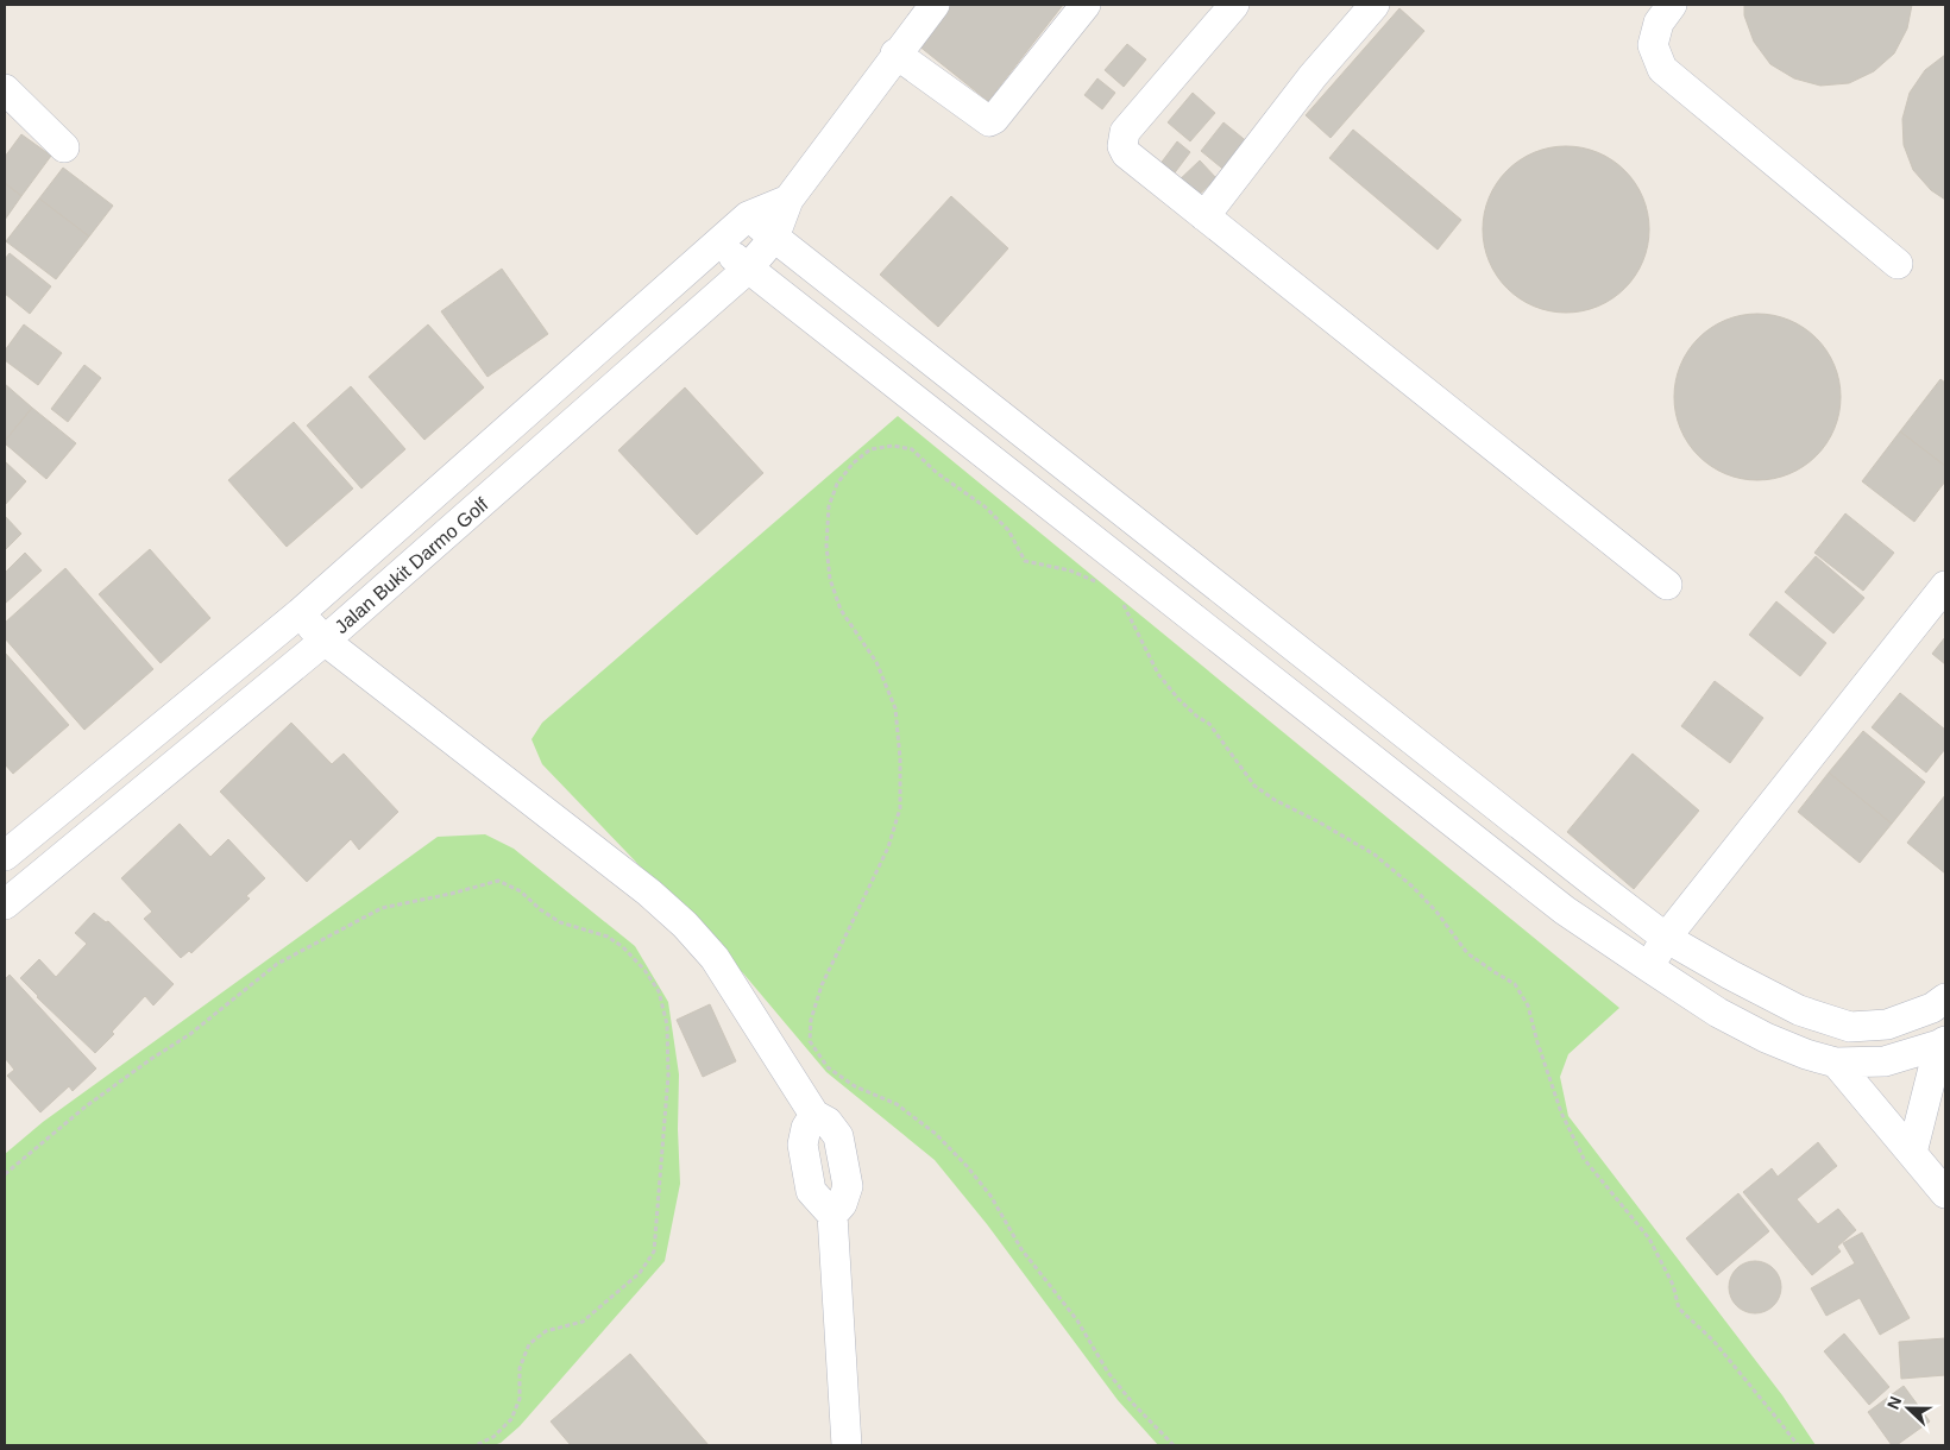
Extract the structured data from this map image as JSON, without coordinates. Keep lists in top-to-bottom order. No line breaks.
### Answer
{"streets":{"street":["Jalan Bukit Darmo Golf"]},"north":"left"}
